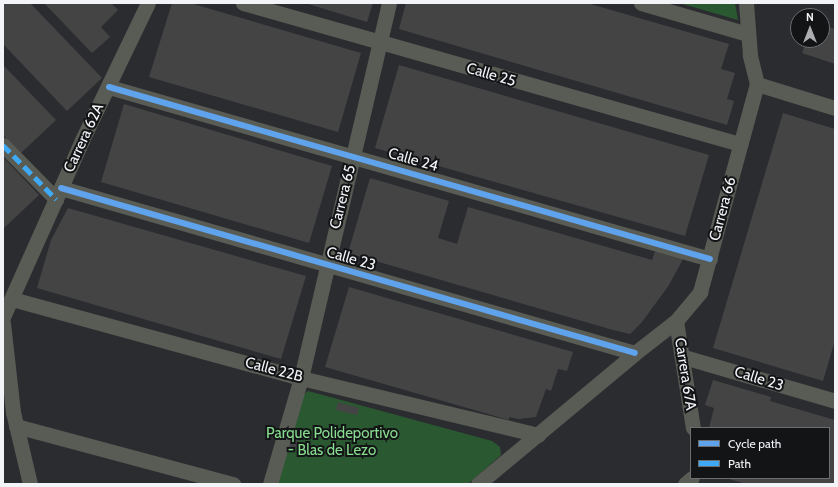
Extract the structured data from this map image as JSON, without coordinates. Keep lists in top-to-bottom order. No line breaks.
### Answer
{"streets":{"street":["Calle 25","Carrera 62A","Calle 24","Carrera 65","Carrera 66","Calle 23","Calle 22B","Carrera 67A"]},"crossings":[["Calle 25","Carrera 65"],["Calle 25","Carrera 66"],["Carrera 62A","Calle 24"],["Carrera 62A","Calle 23"],["Carrera 62A","Calle 22B"],["Calle 24","Carrera 65"],["Calle 24","Carrera 66"],["Carrera 65","Calle 23"],["Carrera 65","Calle 22B"],["Carrera 66","Calle 23"],["Carrera 66","Calle 22B"],["Carrera 66","Carrera 67A"],["Calle 23","Carrera 67A"]],"parks":["Parque Polideportivo - Blas de Lezo"],"legend":["Cycle path","Path"],"north":"top"}
